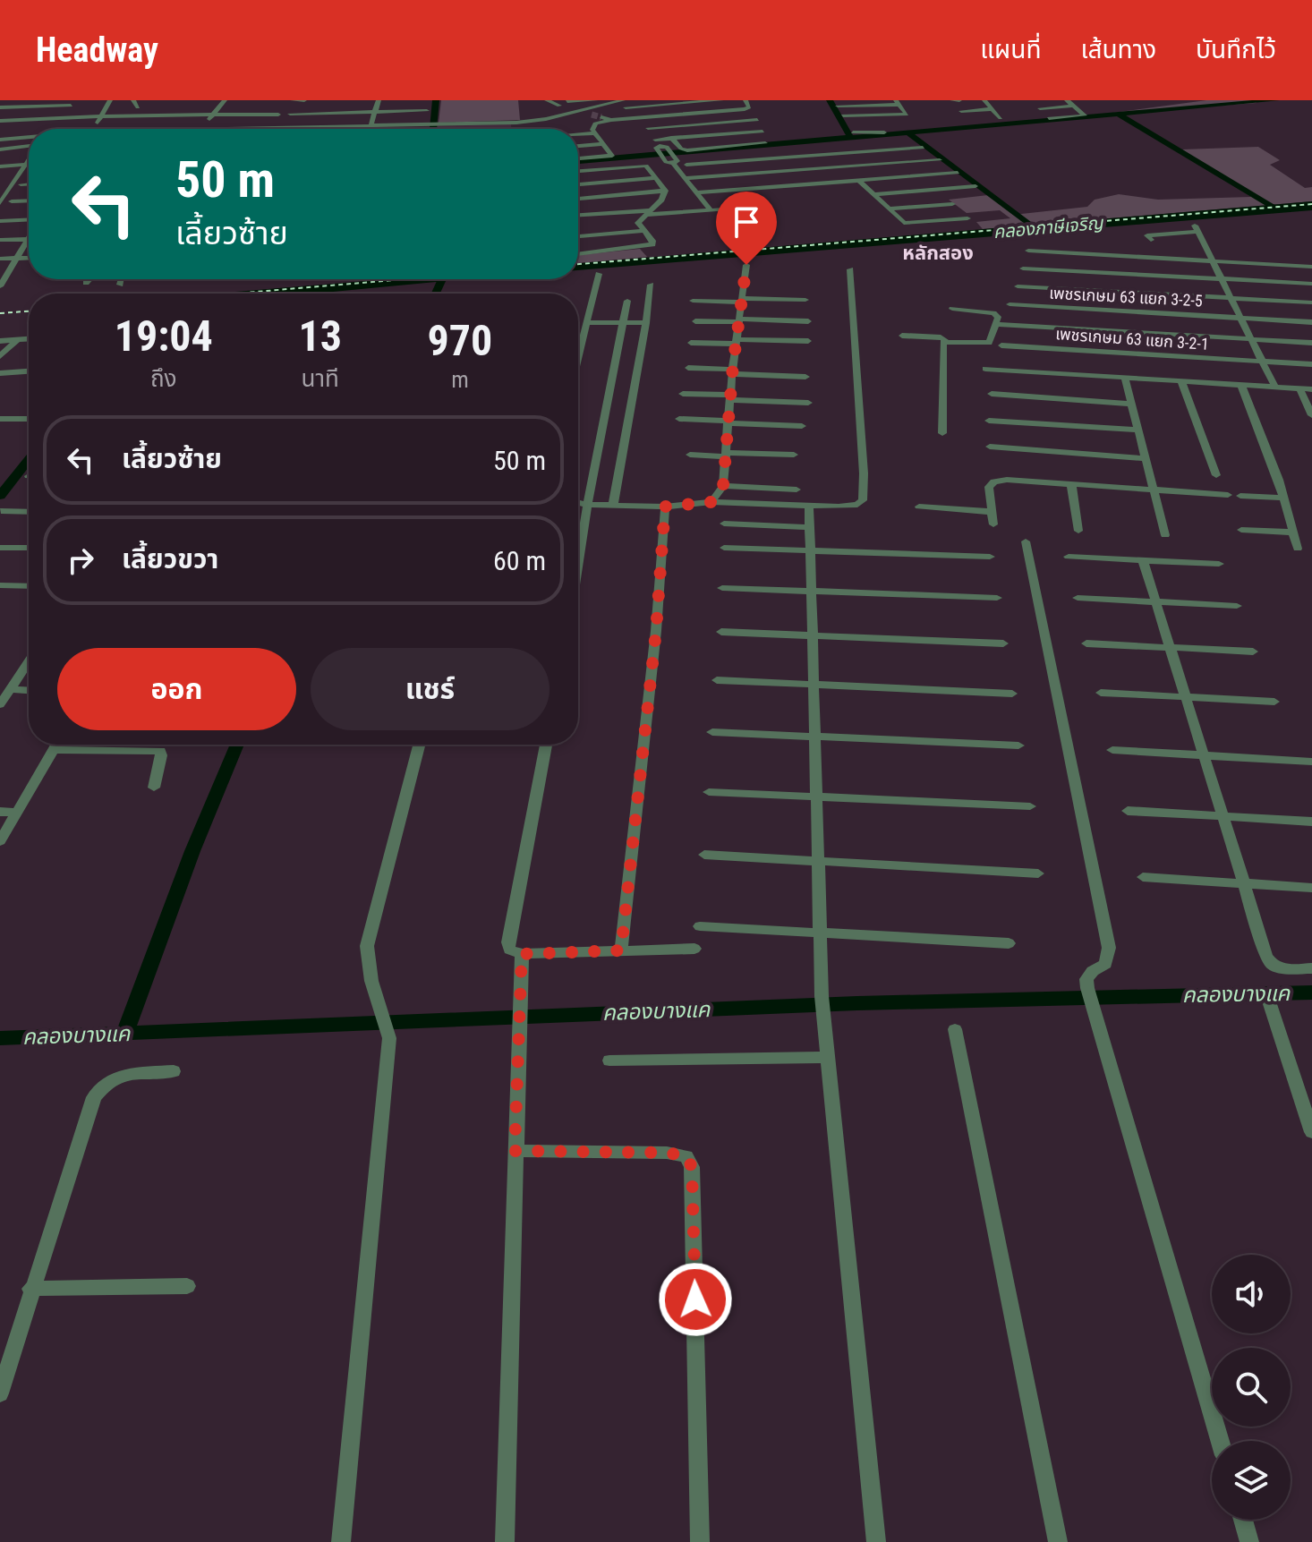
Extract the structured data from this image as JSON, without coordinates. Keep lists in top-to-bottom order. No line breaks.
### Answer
{"streets":{"street":["เพชรเกษม 63 แยก 3-2-5","เพชรเกษม 63 แยก 3-2-1"]},"districts":["หลักสอง"],"water":["คลองภาษีเจริญ","คลองบางแค"],"page":{"header":"Headway","nav":["แผนที่","เส้นทาง","บันทึกไว้"],"turn":["50 m","เลี้ยวซ้าย"],"eta":["19:04","ถึง","13","นาที","970","m"],"list":[{"name":"เลี้ยวซ้าย","value":"50 m"},{"name":"เลี้ยวขวา","value":"60 m"}],"buttons":["ออก","แชร์"]}}
